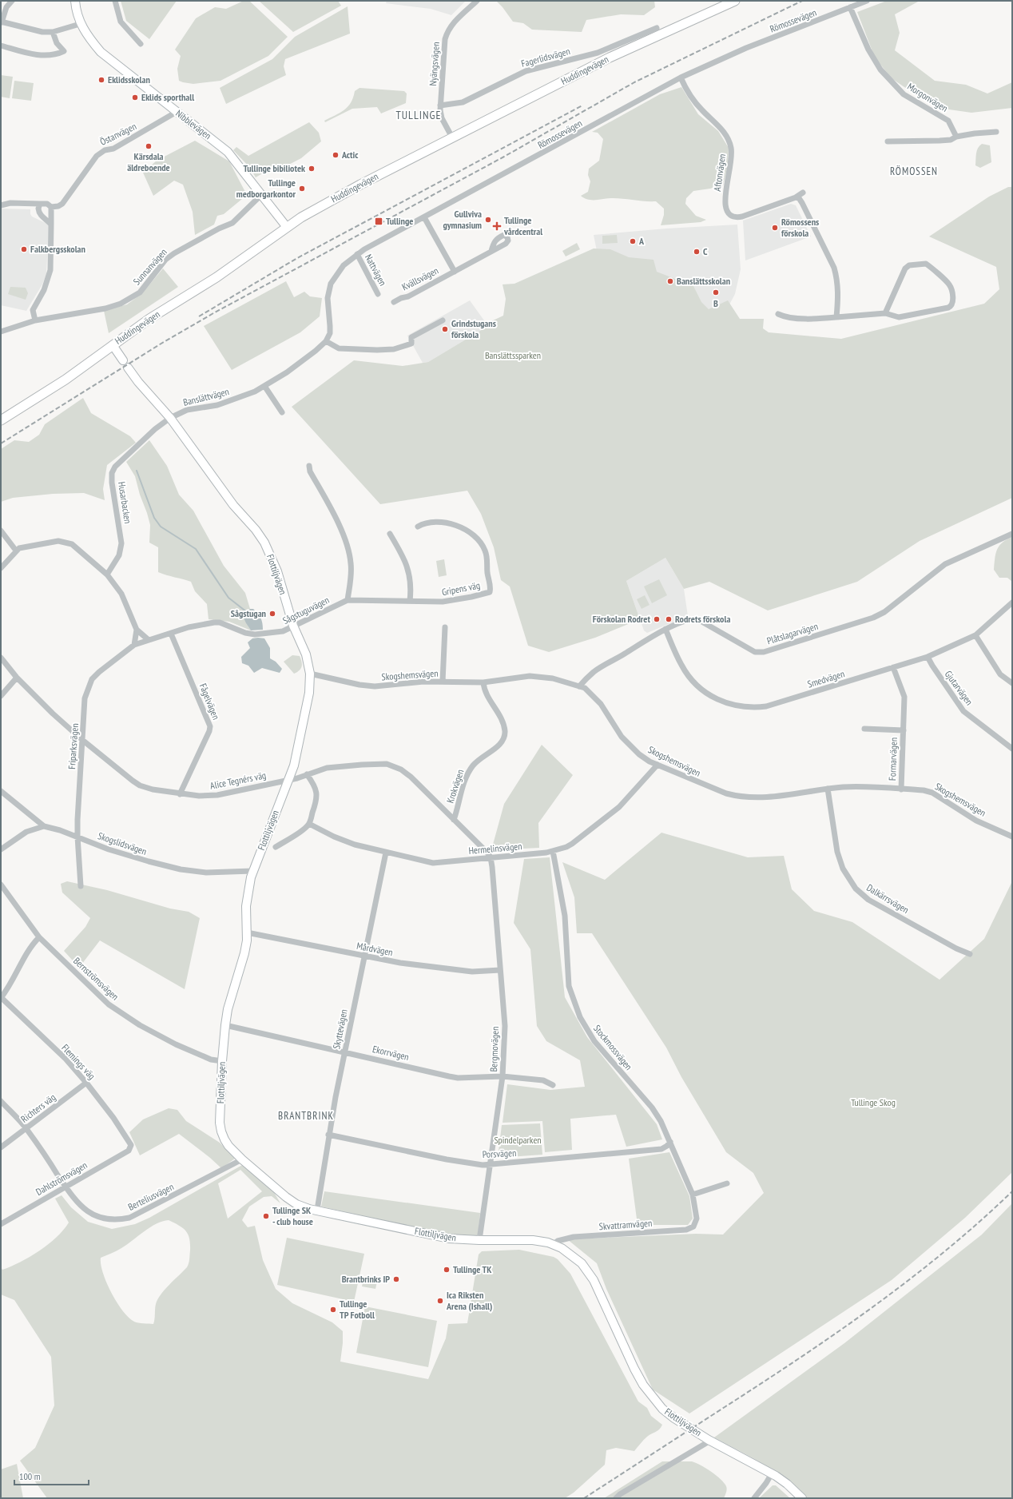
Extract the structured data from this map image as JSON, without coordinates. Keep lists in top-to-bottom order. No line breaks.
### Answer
{"streets":{"main road":["Huddingevägen"],"street":["Römossevägen","Fagerlidsvägen","Nyängsvägen","Morgonvägen","Nibblevägen","Östanvägen","Aftonvägen","Sunnanvägen","Nattvägen","Kvällsvägen","Banslättvägen","Husarbacken","Flottiljvägen","Gripens väg","Sågstuguvägen","Plåtslagarvägen","Skogshemsvägen","Smedvägen","Gjutarvägen","Fågelvägen","Friparksvägen","Formarvägen","Alice Tegnérs väg","Krokvägen","Skogslidsvägen","Hermelinsvägen","Dalkärrsvägen","Mårdvägen","Bernströmsvägen","Skyttevägen","Stockmossvägen","Bergmovägen","Ekorrvägen","Flemings väg","Richters väg","Porsvägen","Dahlströmsvägen","Berteliusvägen","Skvattramvägen"]},"crossings":[["Römossevägen","Morgonvägen"],["Römossevägen","Aftonvägen"],["Römossevägen","Nattvägen"],["Römossevägen","Kvällsvägen"],["Römossevägen","Banslättvägen"],["Fagerlidsvägen","Nyängsvägen"],["Nyängsvägen","Huddingevägen"],["Huddingevägen","Nibblevägen"],["Huddingevägen","Flottiljvägen"],["Nibblevägen","Östanvägen"],["Nibblevägen","Sunnanvägen"],["Banslättvägen","Husarbacken"],["Banslättvägen","Flottiljvägen"],["Husarbacken","Flottiljvägen"],["Flottiljvägen","Sågstuguvägen"],["Flottiljvägen","Skogshemsvägen"],["Flottiljvägen","Alice Tegnérs väg"],["Flottiljvägen","Skogslidsvägen"],["Flottiljvägen","Mårdvägen"],["Flottiljvägen","Bernströmsvägen"],["Flottiljvägen","Skyttevägen"],["Flottiljvägen","Bergmovägen"],["Flottiljvägen","Ekorrvägen"],["Flottiljvägen","Berteliusvägen"],["Flottiljvägen","Skvattramvägen"],["Gripens väg","Sågstuguvägen"],["Sågstuguvägen","Fågelvägen"],["Sågstuguvägen","Friparksvägen"],["Plåtslagarvägen","Skogshemsvägen"],["Plåtslagarvägen","Smedvägen"],["Skogshemsvägen","Formarvägen"],["Skogshemsvägen","Krokvägen"],["Skogshemsvägen","Hermelinsvägen"],["Skogshemsvägen","Dalkärrsvägen"],["Smedvägen","Gjutarvägen"],["Smedvägen","Formarvägen"],["Fågelvägen","Alice Tegnérs väg"],["Friparksvägen","Alice Tegnérs väg"],["Friparksvägen","Skogslidsvägen"],["Alice Tegnérs väg","Krokvägen"],["Alice Tegnérs väg","Hermelinsvägen"],["Alice Tegnérs väg","Bergmovägen"],["Hermelinsvägen","Skyttevägen"],["Hermelinsvägen","Stockmossvägen"],["Hermelinsvägen","Bergmovägen"],["Mårdvägen","Skyttevägen"],["Mårdvägen","Bergmovägen"],["Skyttevägen","Ekorrvägen"],["Skyttevägen","Porsvägen"],["Stockmossvägen","Porsvägen"],["Stockmossvägen","Skvattramvägen"],["Bergmovägen","Ekorrvägen"],["Bergmovägen","Porsvägen"],["Flemings väg","Richters väg"],["Flemings väg","Dahlströmsvägen"],["Richters väg","Berteliusvägen"],["Dahlströmsvägen","Berteliusvägen"]],"districts":["TULLINGE","RÖMOSSEN","BRANTBRINK"],"parks":["Banslättssparken","Tullinge Skog","Spindelparken"],"places":{"other":["Eklidsskolan","Eklids sporthall","Kärsdala äldreboende","Actic","Tullinge bibiliotek","Tullinge medborgarkontor","Gullviva gymnasium","Römossens förskola","A","Falkbergsskolan","C","Banslättsskolan","B","Grindstugans förskola","Sågstugan","Förskolan Rodret","Rodrets förskola","Tullinge SK - club house","Tullinge TK","Brantbrinks IP","Ica Riksten Arena (Ishall)","Tullinge TP Fotboll"],"transit":["Tullinge"],"health":["Tullinge vårdcentral"]},"scale_bar":"100 m"}
